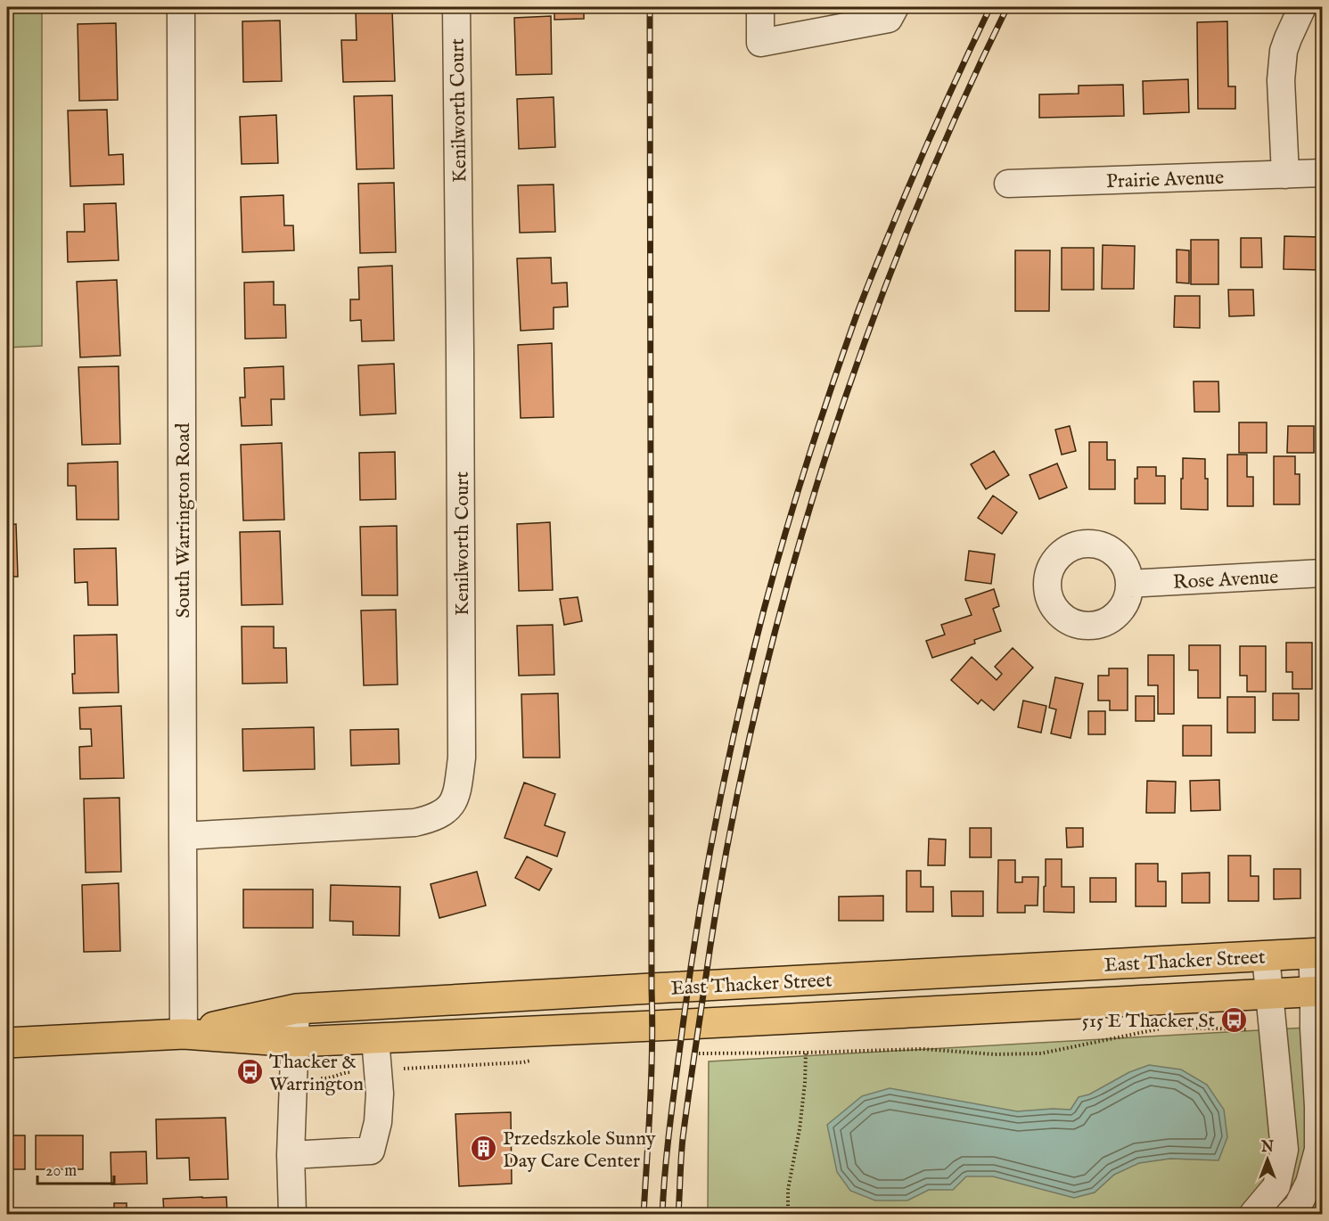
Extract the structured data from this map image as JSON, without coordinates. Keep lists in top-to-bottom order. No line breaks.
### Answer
{"streets":{"main road":["East Thacker Street"],"street":["Kenilworth Court","Prairie Avenue","South Warrington Road","Rose Avenue"]},"crossings":[["Kenilworth Court","South Warrington Road"],["South Warrington Road","East Thacker Street"]],"places":{"bus stop":["515 E Thacker St","Thacker & Warrington"],"building":["Przedszkole Sunny Day Care Center"]},"scale_bar":"20 m","north":"top"}
